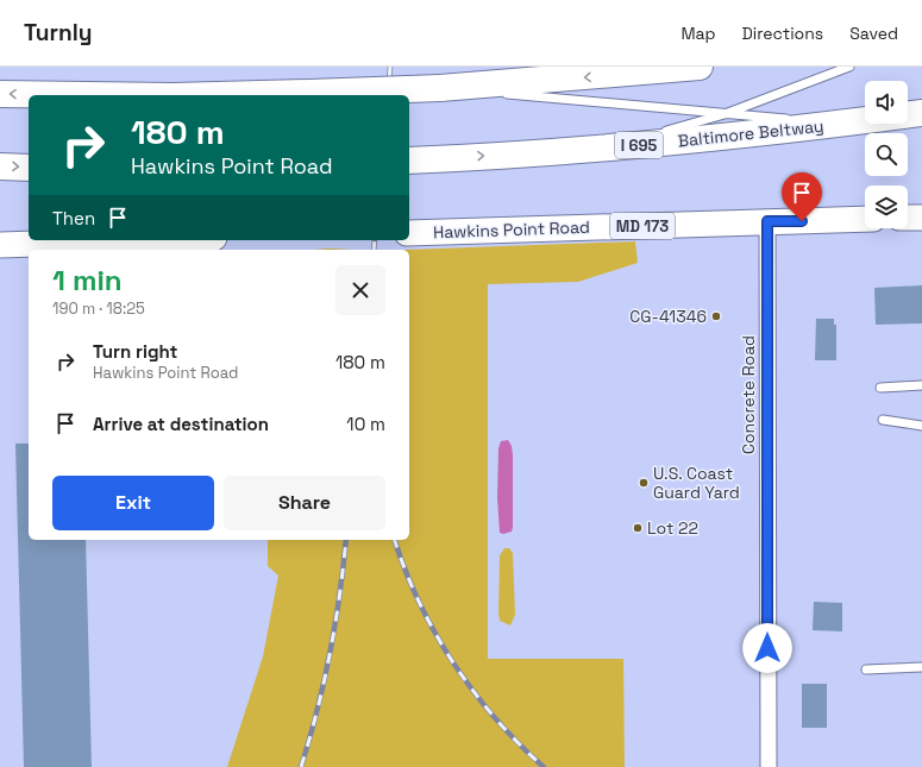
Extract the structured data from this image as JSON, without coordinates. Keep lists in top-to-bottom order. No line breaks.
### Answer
{"streets":{"highway":["Baltimore Beltway","I 695"],"main road":["MD 173","Hawkins Point Road"],"street":["Concrete Road"]},"crossings":[["Hawkins Point Road","Concrete Road"]],"places":["CG-41346","U.S. Coast Guard Yard","Lot 22"],"page":{"header":"Turnly","nav":["Map","Directions","Saved"],"turn":["180 m","Hawkins Point Road"],"then":"Then","heading":["1 min","190 m · 18:25"],"list":[{"name":"Turn right","note":"Hawkins Point Road","value":"180 m"},{"name":"Arrive at destination","value":"10 m"}],"buttons":["Exit","Share"]}}
